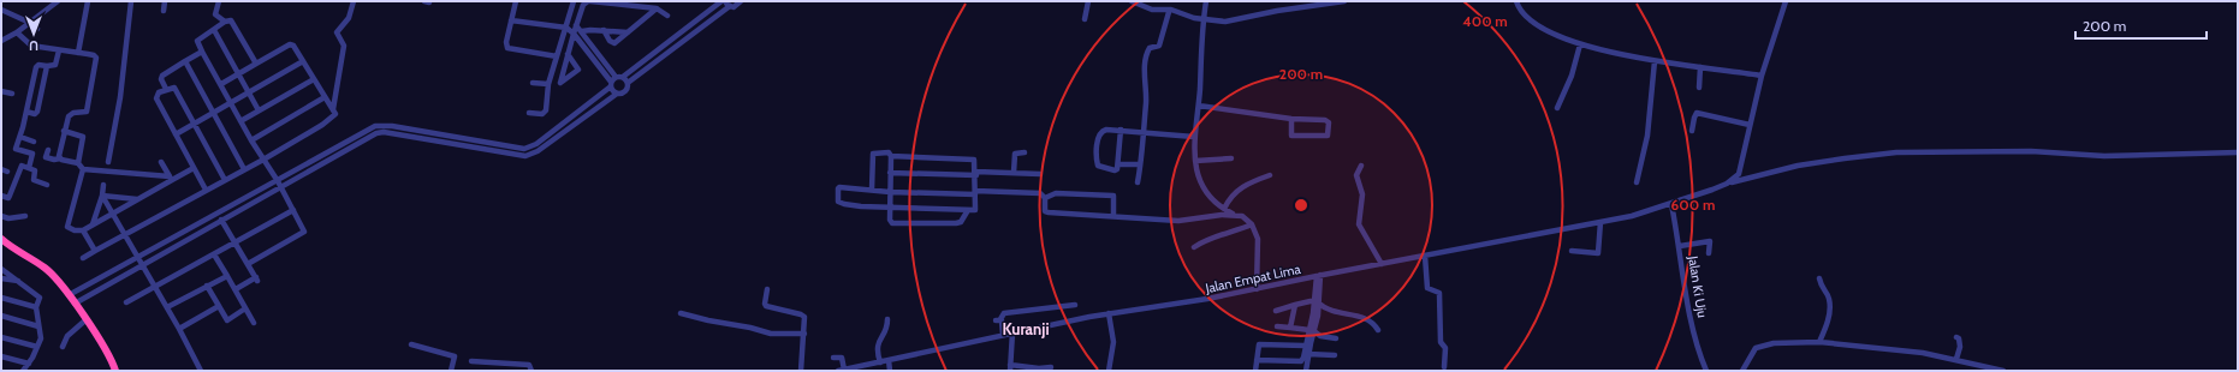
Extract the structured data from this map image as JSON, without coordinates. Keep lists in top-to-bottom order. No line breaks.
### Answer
{"streets":{"street":["Jalan Empat Lima","Jalan Ki Uju"]},"crossings":[["Jalan Empat Lima","Jalan Ki Uju"]],"districts":["Kuranji"],"scale_bar":"200 m","north":"bottom","rings":["400 m","200 m","600 m"]}
